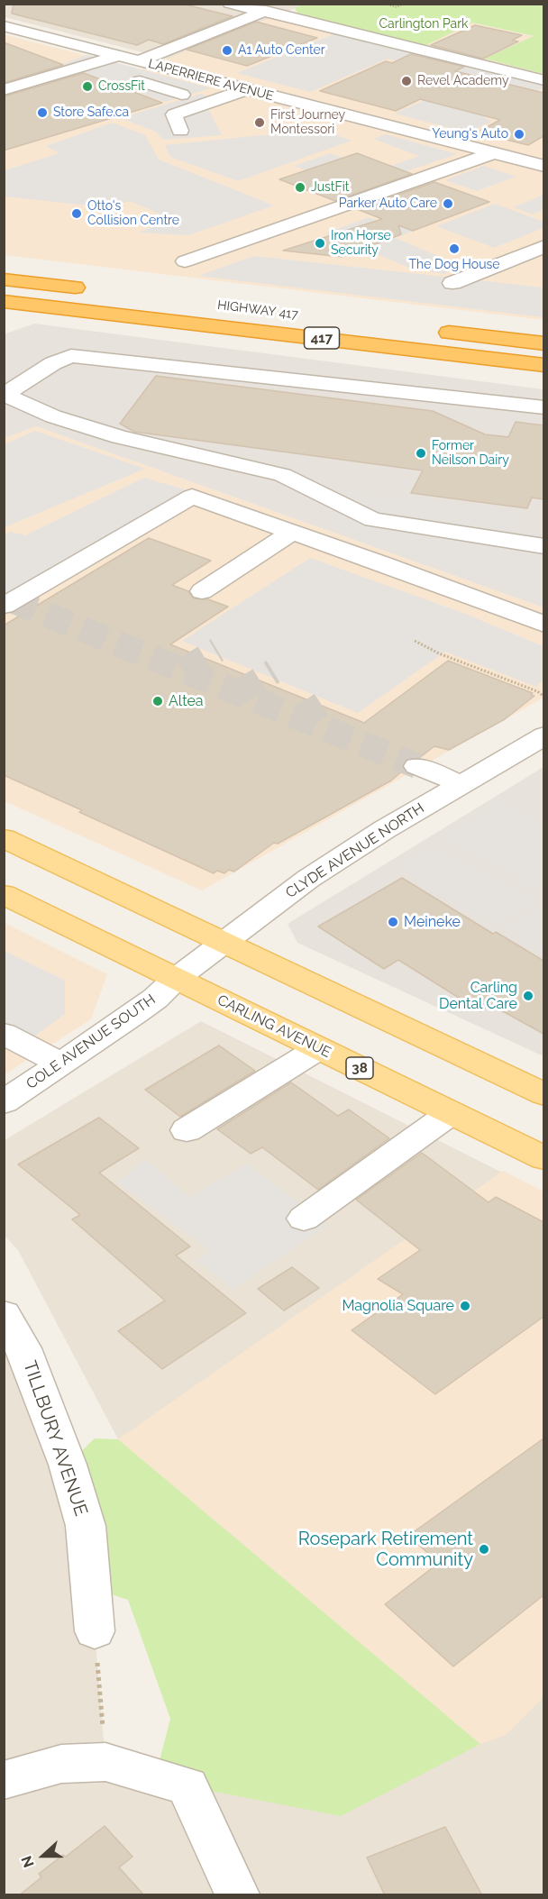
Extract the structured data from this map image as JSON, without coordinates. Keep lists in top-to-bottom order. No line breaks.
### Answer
{"streets":{"highway":["417"],"main road":["CARLING AVENUE","38"],"street":["LAPERRIERE AVENUE","CLYDE AVENUE NORTH","COLE AVENUE SOUTH","TILLBURY AVENUE"]},"crossings":[["CLYDE AVENUE NORTH","CARLING AVENUE"],["CLYDE AVENUE NORTH","COLE AVENUE SOUTH"],["CARLING AVENUE","COLE AVENUE SOUTH"]],"parks":["Carlington Park"],"places":["A1 Auto Center","Revel Academy","CrossFit","Store Safe.ca","First Journey Montessori","Yeung's Auto","JustFit","Parker Auto Care","Otto's Collision Centre","Iron Horse Security","The Dog House","Former Neilson Dairy","Altea","Meineke","Carling Dental Care","Magnolia Square","Rosepark Retirement Community"],"north":"left"}
